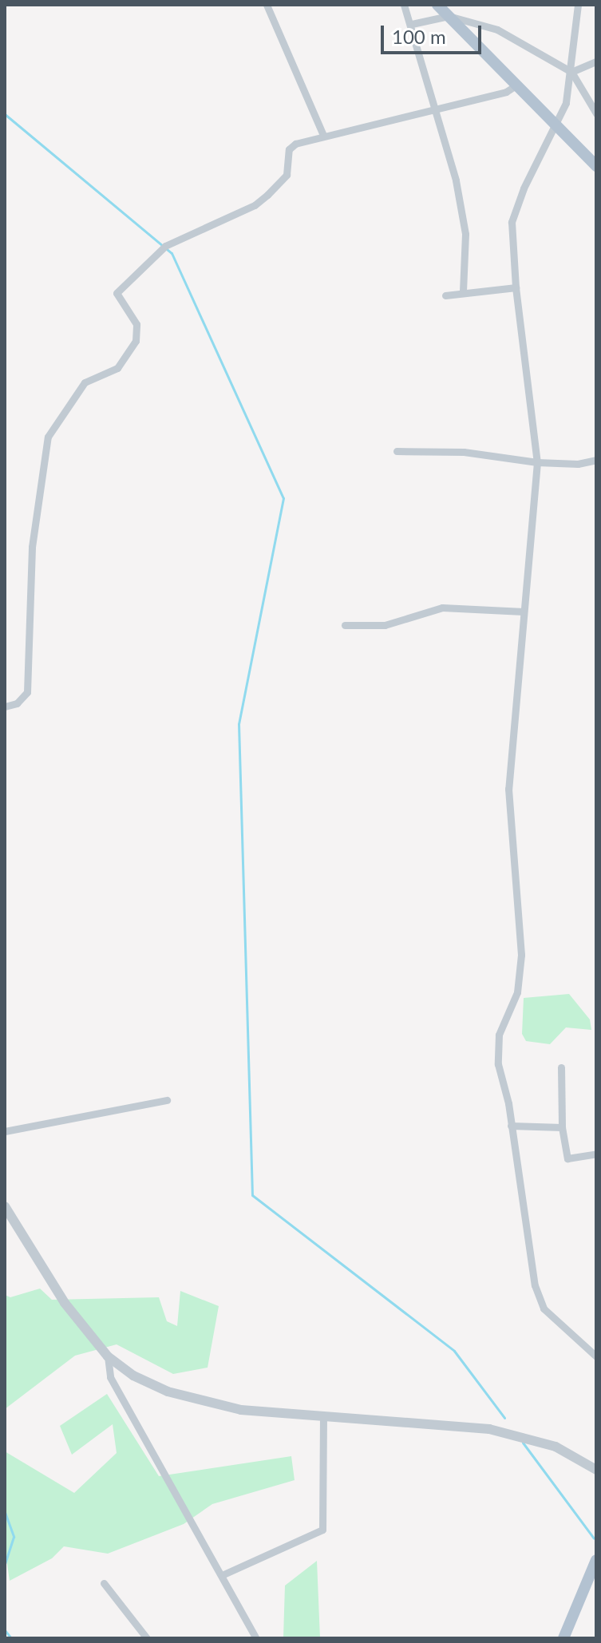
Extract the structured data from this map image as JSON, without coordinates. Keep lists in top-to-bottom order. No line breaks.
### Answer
{"scale_bar":"100 m"}
